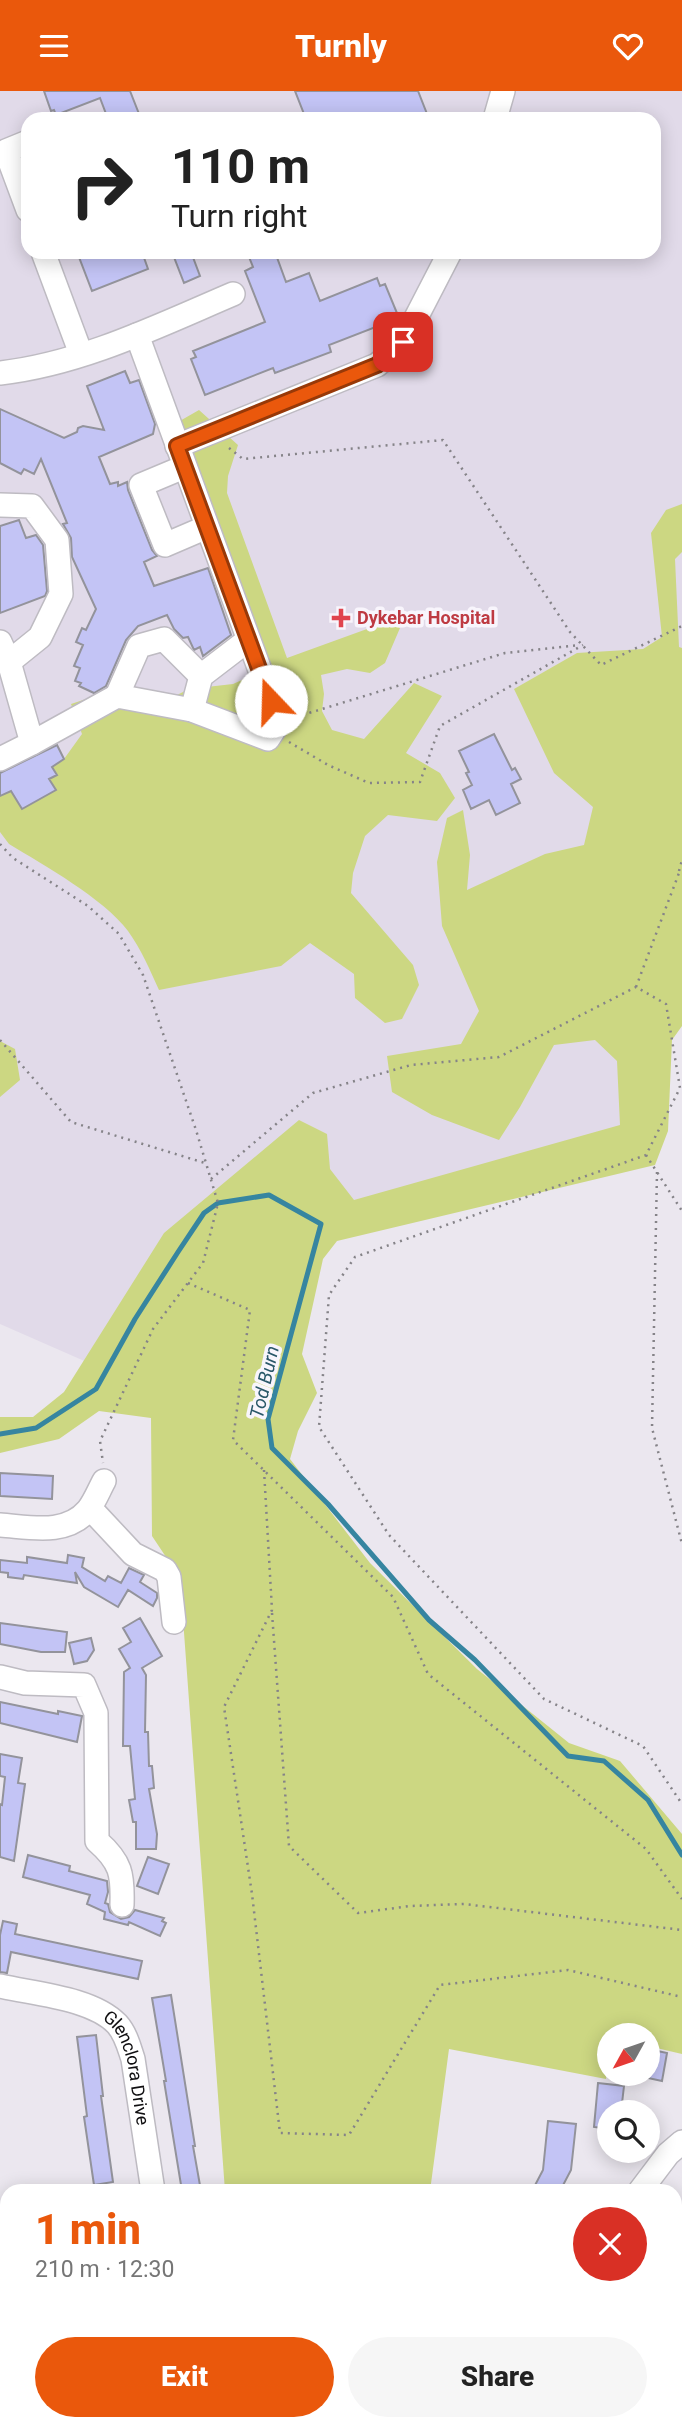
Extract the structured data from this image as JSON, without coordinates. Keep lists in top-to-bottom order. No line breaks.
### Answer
{"streets":{"street":["Glenclora Drive"]},"water":["Tod Burn"],"places":{"health":["Dykebar Hospital"]},"north":"bottom left","page":{"header":"Turnly","turn":["110 m","Turn right"],"heading":["1 min","210 m · 12:30"],"buttons":["Exit","Share"]}}
